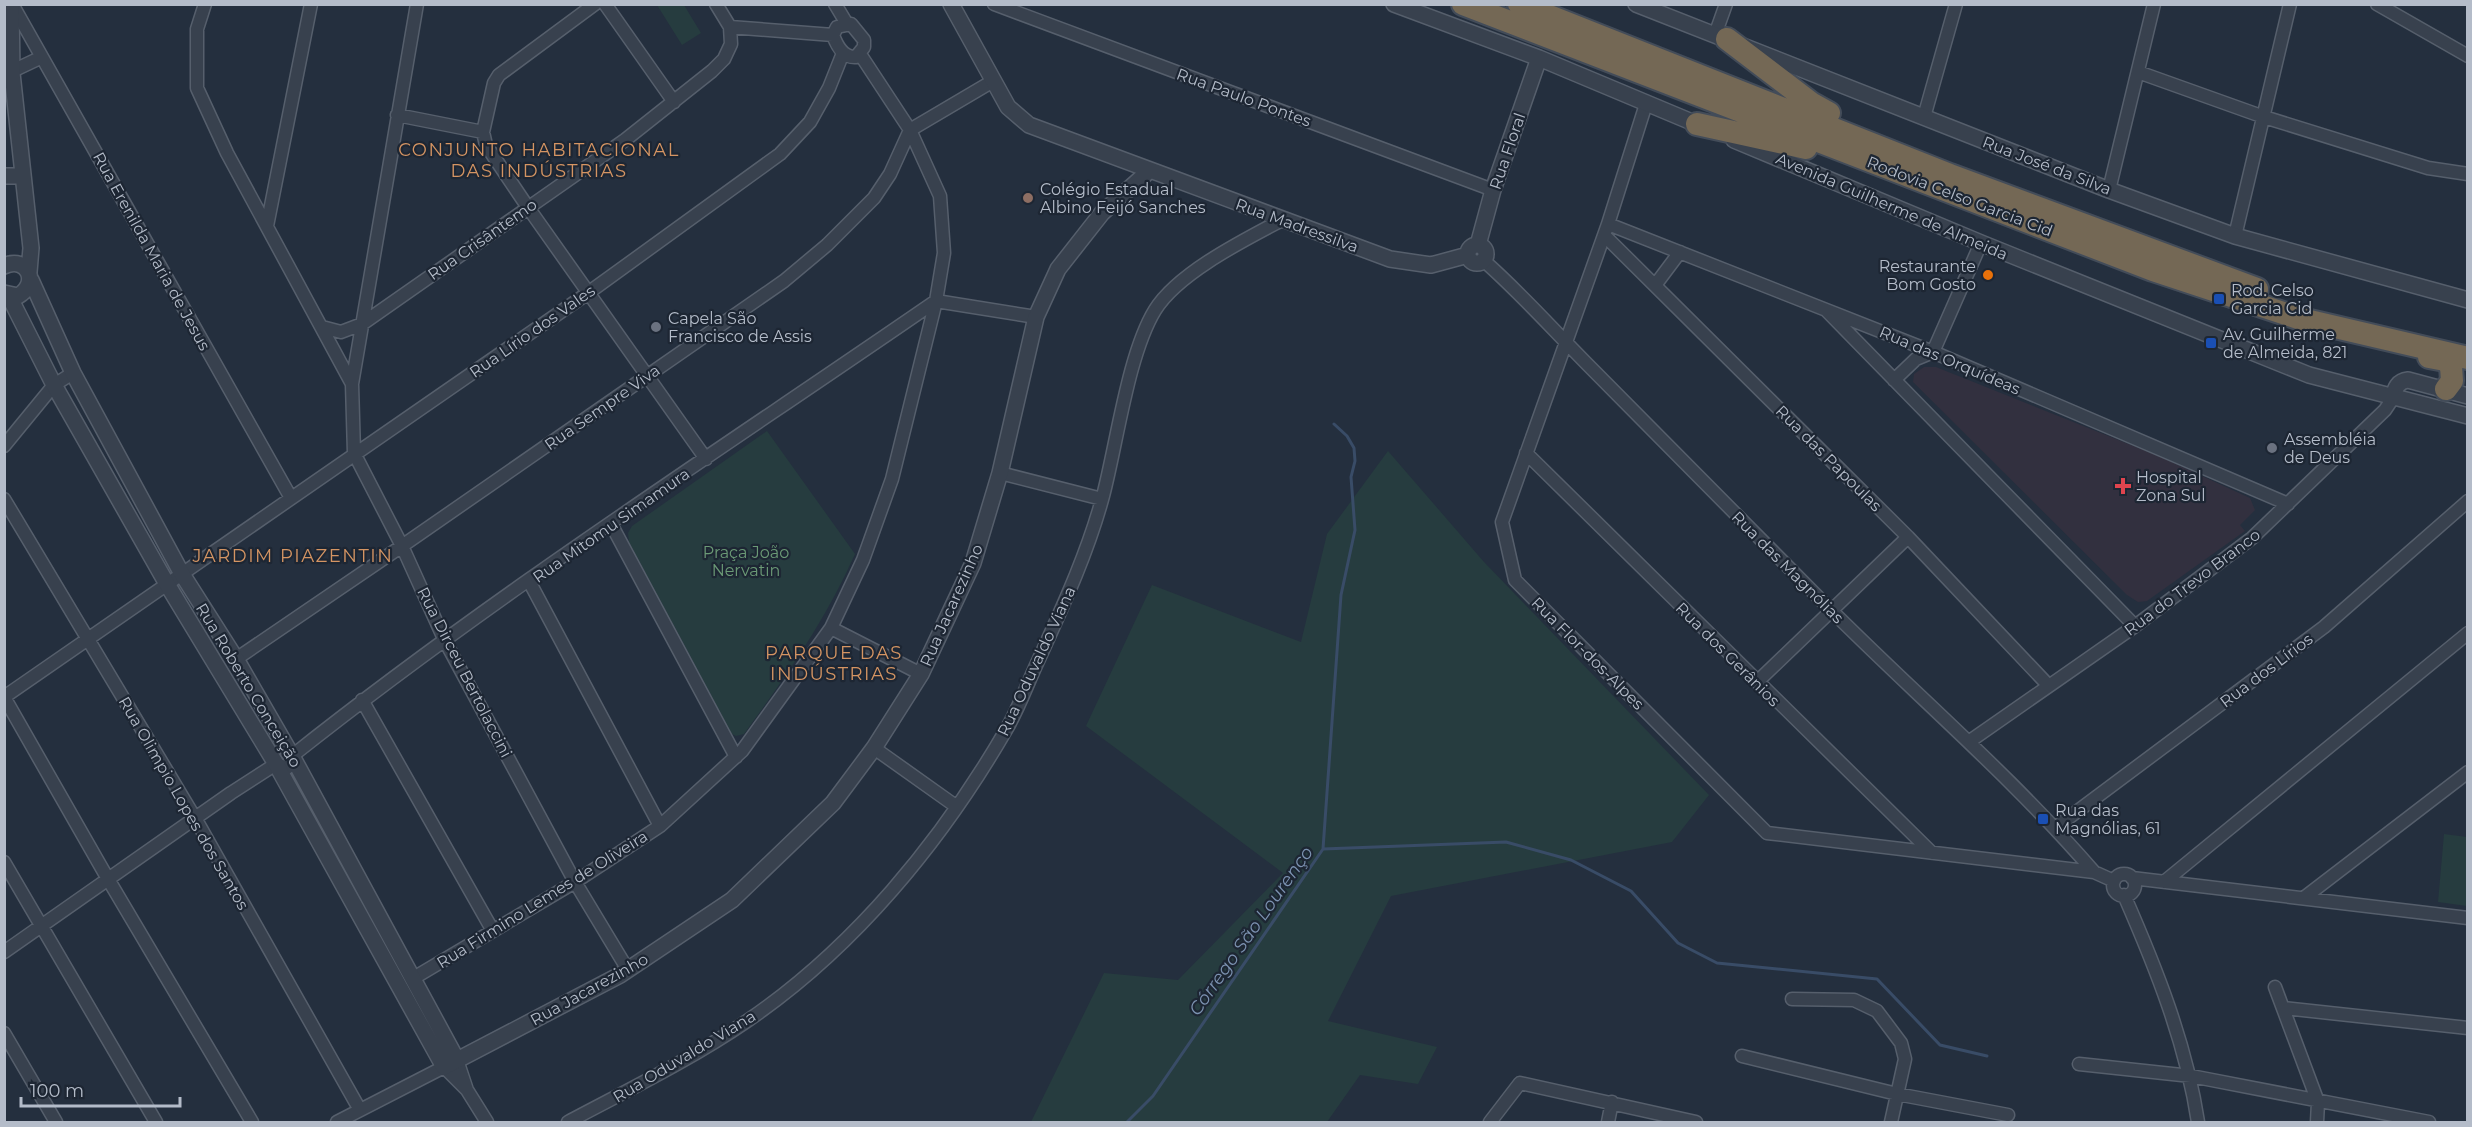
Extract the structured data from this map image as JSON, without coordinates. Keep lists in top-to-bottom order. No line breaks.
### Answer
{"streets":{"highway":["Rodovia Celso Garcia Cid"],"street":["Rua Paulo Pontes","Rua Floral","Rua José da Silva","Avenida Guilherme de Almeida","Rua Madressilva","Rua Crisântemo","Rua Erenilda Maria de Jesus","Rua Lírio dos Vales","Rua das Orquídeas","Rua Sempre Viva","Rua das Papoulas","Rua Mitomu Simamura","Rua das Magnólias","Rua do Trevo Branco","Rua Jacarezinho","Rua Flor-dos-Alpes","Rua dos Gerânios","Rua Oduvaldo Viana","Rua dos Lírios","Rua Dirceu Bertolaccini","Rua Roberto Conceição","Rua Olimpio Lopes dos Santos","Rua Firmino Lemes de Oliveira"]},"crossings":[["Rua Paulo Pontes","Rua Floral"],["Rua Floral","Avenida Guilherme de Almeida"],["Rua Floral","Rua Madressilva"],["Rua Floral","Rua das Magnólias"],["Avenida Guilherme de Almeida","Rua do Trevo Branco"],["Avenida Guilherme de Almeida","Rua Flor-dos-Alpes"],["Rua Madressilva","Rua das Magnólias"],["Rua Madressilva","Rua Jacarezinho"],["Rua Madressilva","Rua Oduvaldo Viana"],["Rua Crisântemo","Rua Dirceu Bertolaccini"],["Rua Erenilda Maria de Jesus","Rua Lírio dos Vales"],["Rua Erenilda Maria de Jesus","Rua Roberto Conceição"],["Rua Lírio dos Vales","Rua Dirceu Bertolaccini"],["Rua Lírio dos Vales","Rua Roberto Conceição"],["Rua Lírio dos Vales","Rua Olimpio Lopes dos Santos"],["Rua Lírio dos Vales","Rua Firmino Lemes de Oliveira"],["Rua das Orquídeas","Rua das Papoulas"],["Rua das Orquídeas","Rua do Trevo Branco"],["Rua das Orquídeas","Rua Flor-dos-Alpes"],["Rua Sempre Viva","Rua Dirceu Bertolaccini"],["Rua Sempre Viva","Rua Roberto Conceição"],["Rua Sempre Viva","Rua Firmino Lemes de Oliveira"],["Rua das Papoulas","Rua do Trevo Branco"],["Rua das Papoulas","Rua Flor-dos-Alpes"],["Rua Mitomu Simamura","Rua Dirceu Bertolaccini"],["Rua Mitomu Simamura","Rua Roberto Conceição"],["Rua Mitomu Simamura","Rua Firmino Lemes de Oliveira"],["Rua das Magnólias","Rua do Trevo Branco"],["Rua das Magnólias","Rua Flor-dos-Alpes"],["Rua das Magnólias","Rua dos Lírios"],["Rua Jacarezinho","Rua Dirceu Bertolaccini"],["Rua Jacarezinho","Rua Roberto Conceição"],["Rua Flor-dos-Alpes","Rua dos Gerânios"],["Rua Dirceu Bertolaccini","Rua Firmino Lemes de Oliveira"],["Rua Roberto Conceição","Rua Firmino Lemes de Oliveira"]],"districts":["CONJUNTO HABITACIONAL DAS INDÚSTRIAS","JARDIM PIAZENTIN","PARQUE DAS INDÚSTRIAS"],"water":["Córrego São Lourenço"],"parks":["Praça João Nervatin"],"places":{"other":["Colégio Estadual Albino Feijó Sanches","Restaurante Bom Gosto","Capela São Francisco de Assis","Assembléia de Deus"],"transit":["Rod. Celso Garcia Cid","Av. Guilherme de Almeida, 821","Rua das Magnólias, 61"],"health":["Hospital Zona Sul"]},"scale_bar":"100 m"}
